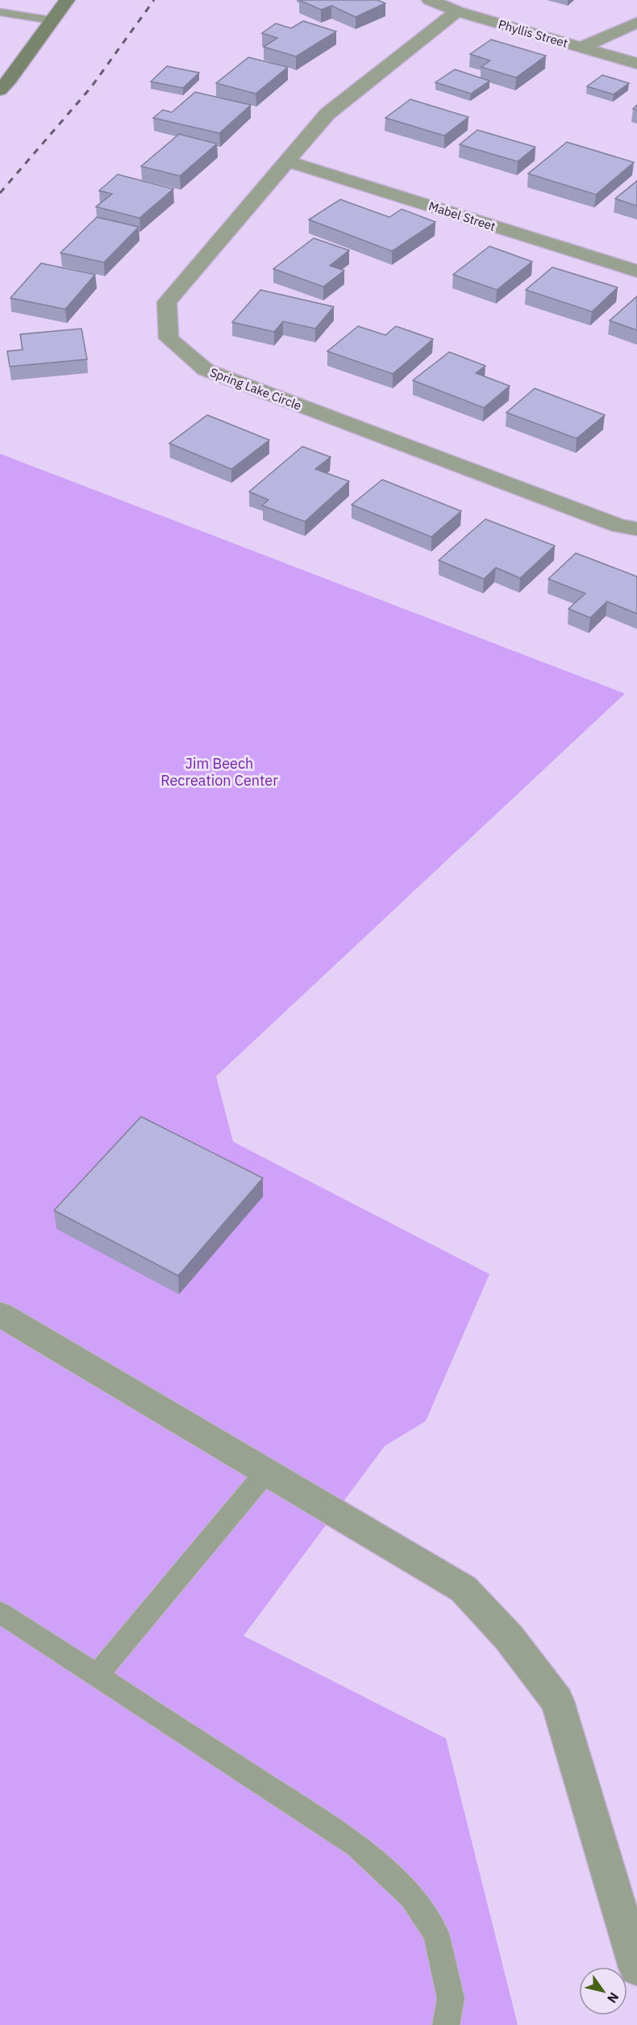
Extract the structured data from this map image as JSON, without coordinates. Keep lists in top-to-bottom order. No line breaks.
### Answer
{"streets":{"street":["Phyllis Street","Mabel Street","Spring Lake Circle"]},"crossings":[["Phyllis Street","Spring Lake Circle"],["Mabel Street","Spring Lake Circle"]],"parks":["Jim Beech Recreation Center"],"north":"bottom right"}
